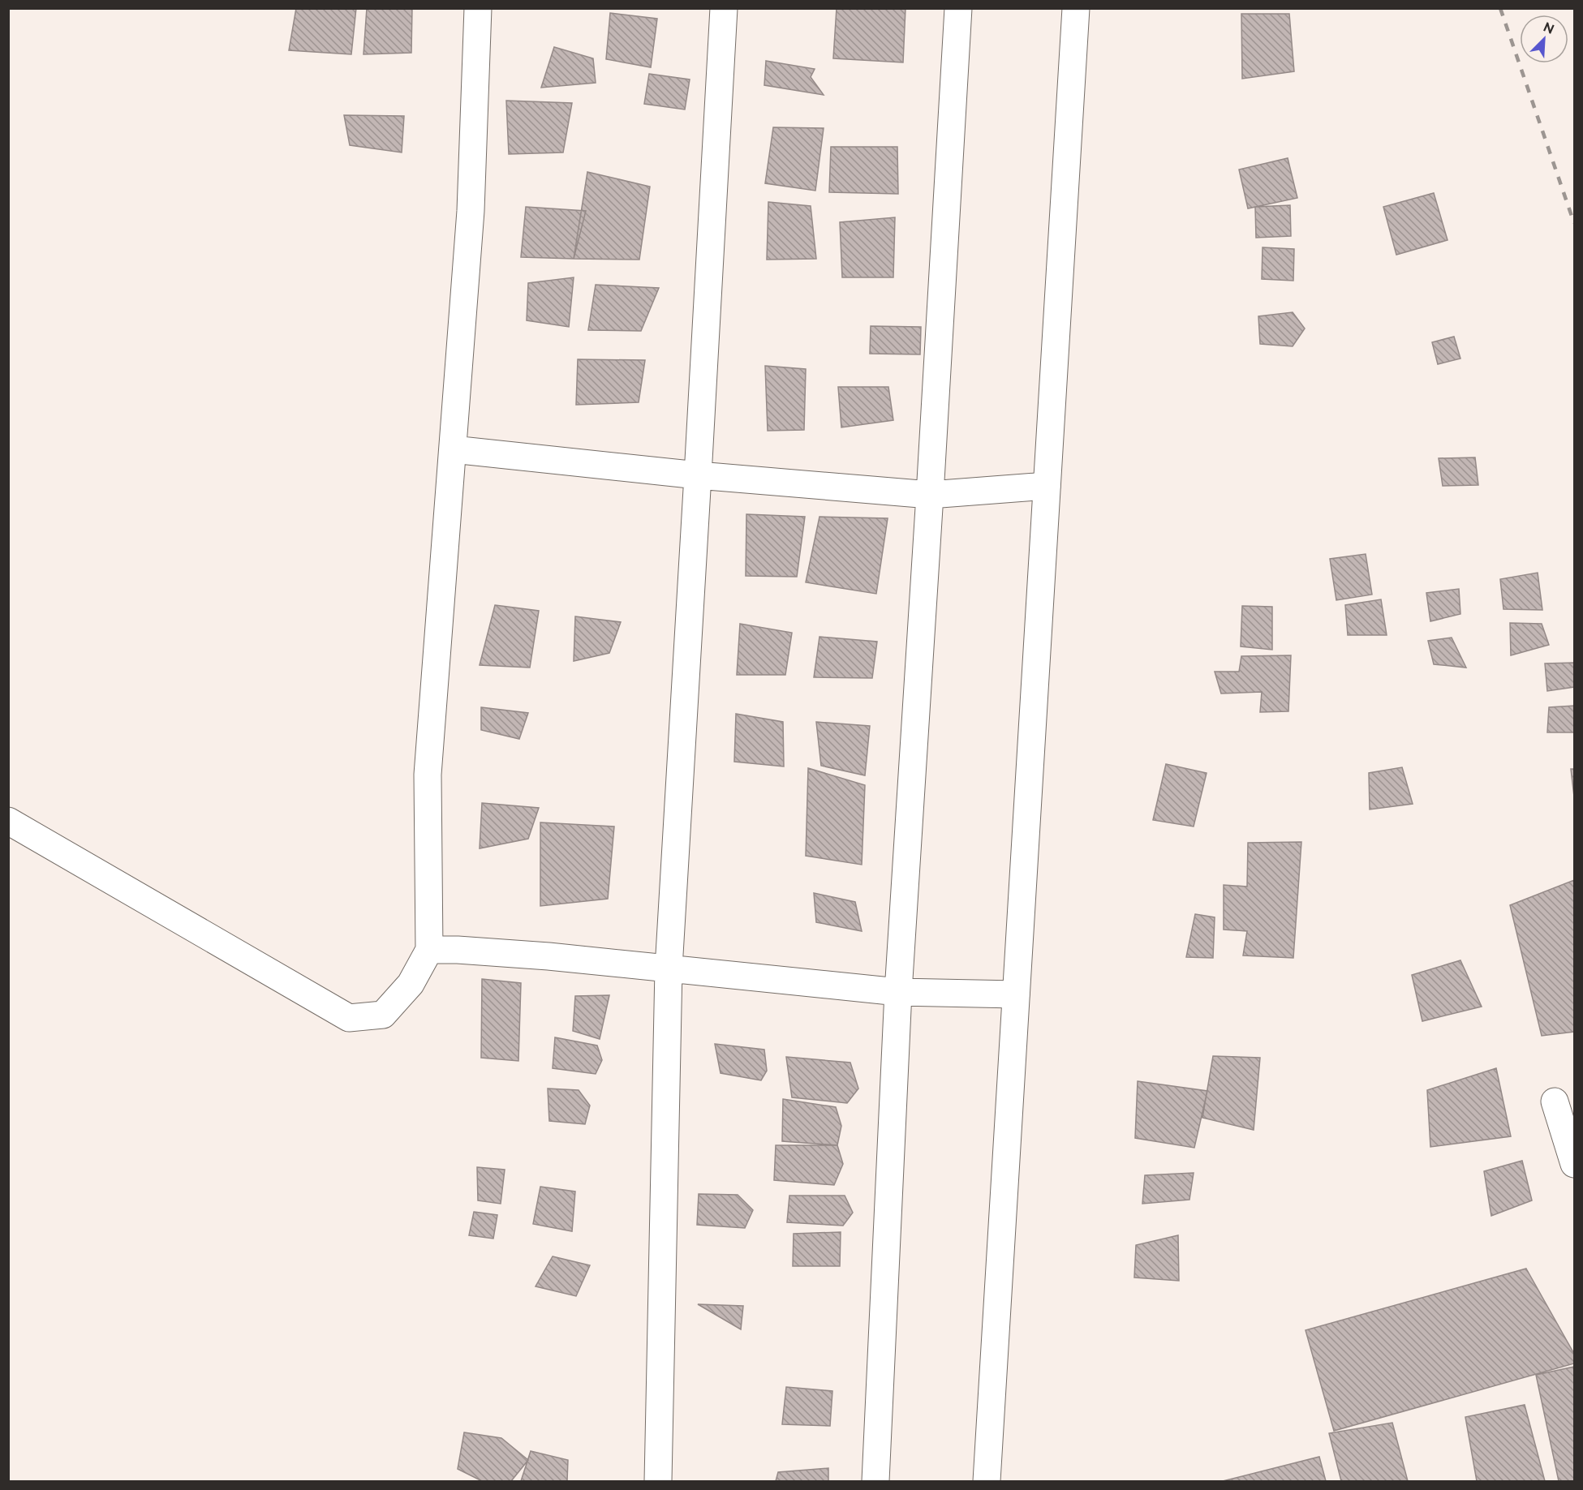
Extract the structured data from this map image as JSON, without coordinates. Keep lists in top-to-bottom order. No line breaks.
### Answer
{"north":"top right"}
